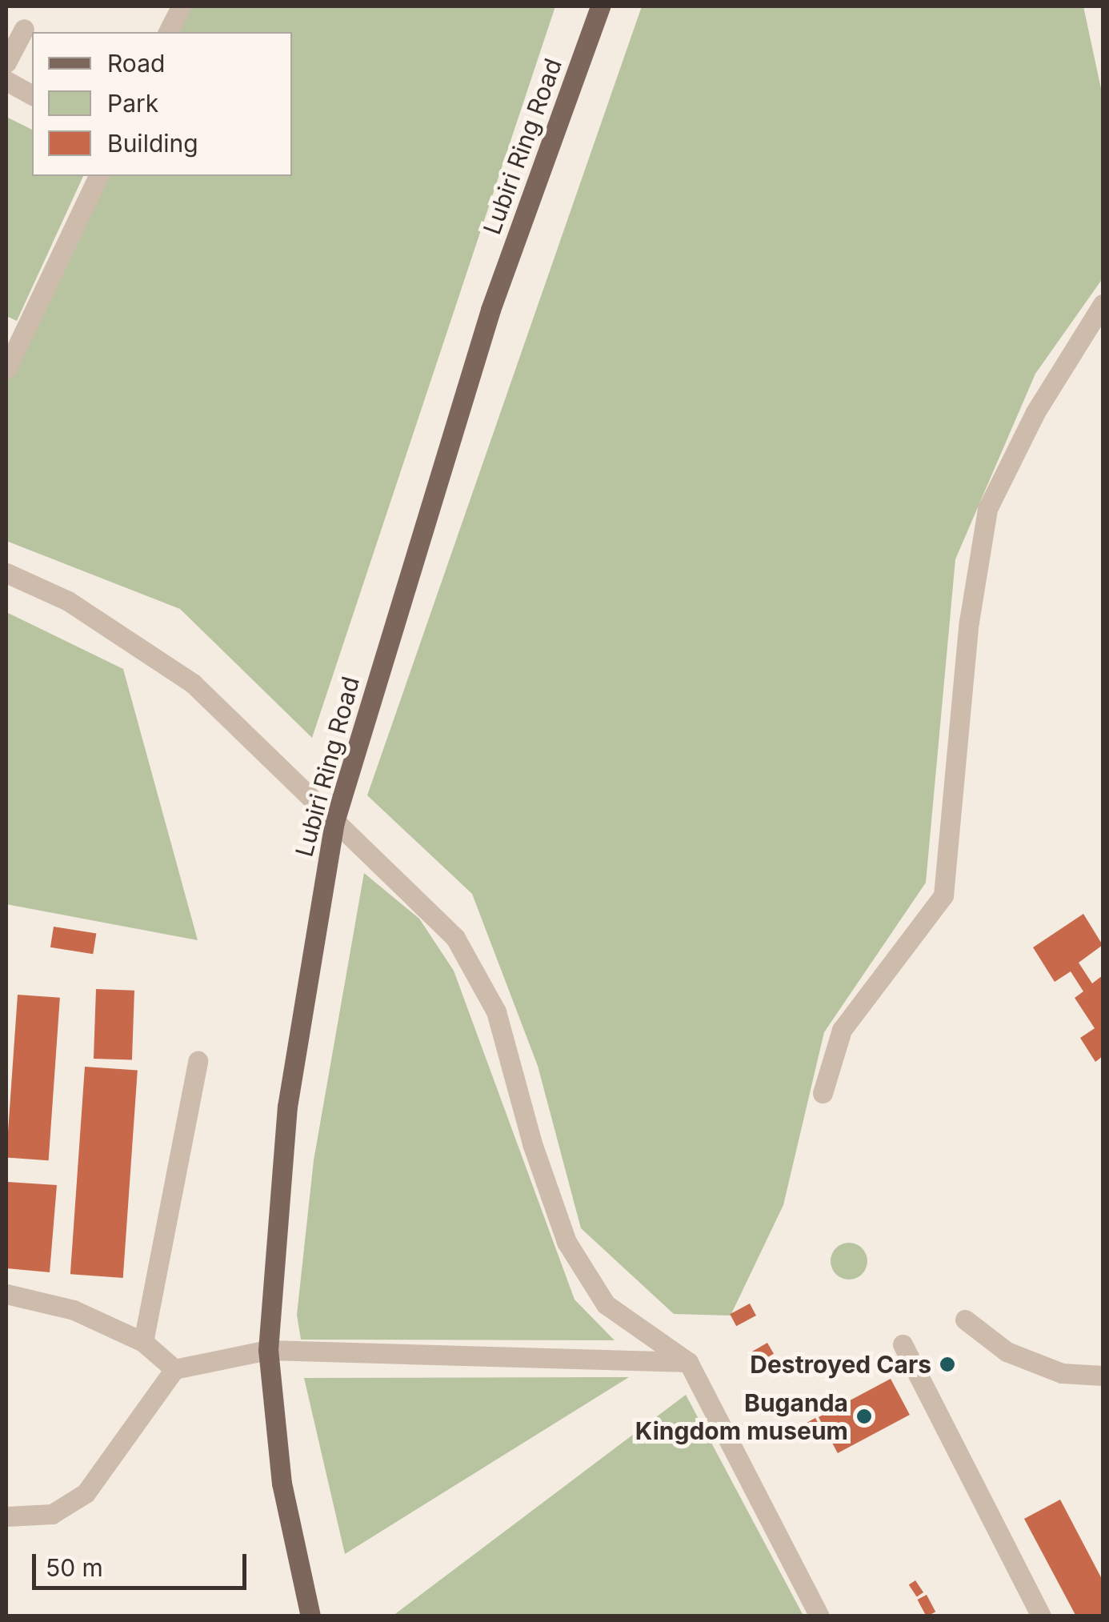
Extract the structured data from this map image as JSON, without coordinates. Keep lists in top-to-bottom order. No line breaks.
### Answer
{"streets":{"main road":["Lubiri Ring Road"]},"places":["Destroyed Cars","Buganda Kingdom museum"],"legend":["Road","Park","Building"],"scale_bar":"50 m"}
